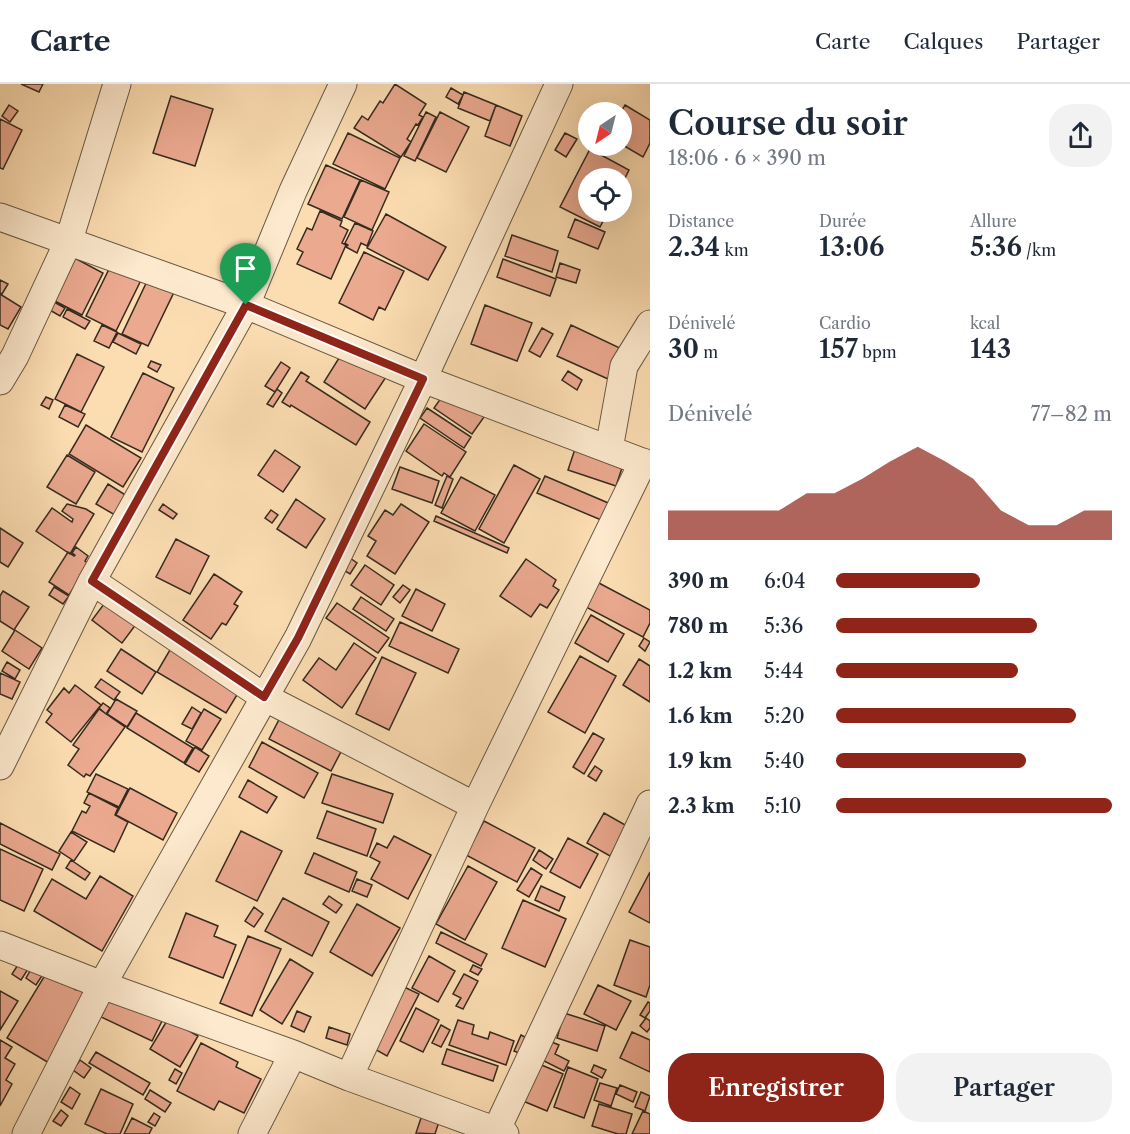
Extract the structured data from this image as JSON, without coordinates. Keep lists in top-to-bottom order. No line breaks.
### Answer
{"north":"bottom left","page":{"header":"Carte","nav":["Carte","Calques","Partager"],"heading":["Course du soir","18:06 · 6 × 390 m"],"stats":[["Distance","2.34 km"],["Durée","13:06"],["Allure","5:36 /km"],["Dénivelé","30 m"],["Cardio","157 bpm"],["kcal","143"]],"chart":["Dénivelé","77–82 m"],"list":[{"name":"390 m","note":"6:04"},{"name":"780 m","note":"5:36"},{"name":"1.2 km","note":"5:44"},{"name":"1.6 km","note":"5:20"},{"name":"1.9 km","note":"5:40"},{"name":"2.3 km","note":"5:10"}],"buttons":["Enregistrer","Partager"]}}
